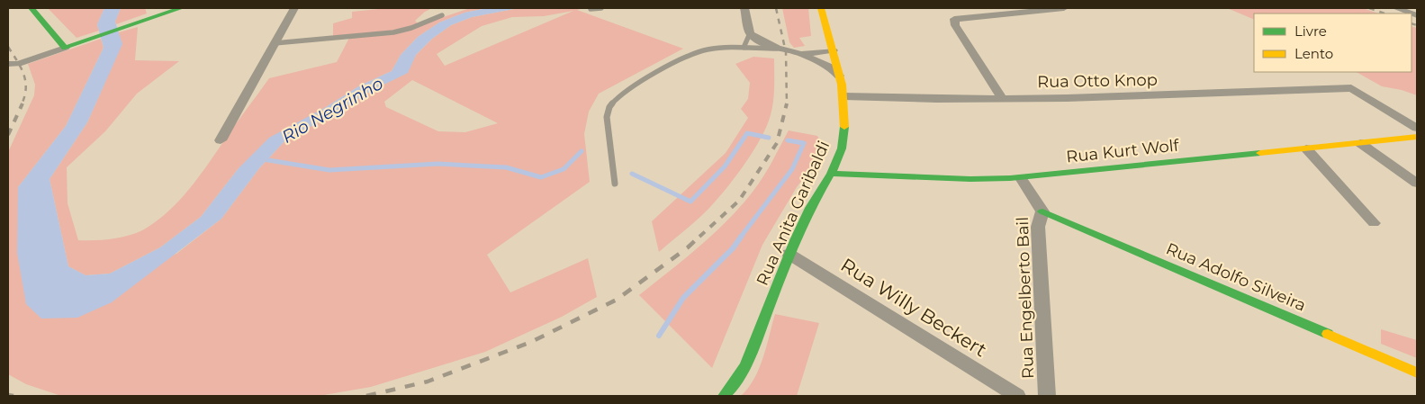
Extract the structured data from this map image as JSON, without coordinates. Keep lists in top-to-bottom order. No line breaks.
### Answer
{"streets":{"street":["Rua Otto Knop","Rua Kurt Wolf","Rua Anita Garibaldi","Rua Adolfo Silveira","Rua Engelberto Bail","Rua Willy Beckert"]},"crossings":[["Rua Otto Knop","Rua Anita Garibaldi"],["Rua Kurt Wolf","Rua Anita Garibaldi"],["Rua Kurt Wolf","Rua Engelberto Bail"],["Rua Anita Garibaldi","Rua Willy Beckert"],["Rua Adolfo Silveira","Rua Engelberto Bail"]],"water":["Rio Negrinho"],"legend":["Livre","Lento"]}
